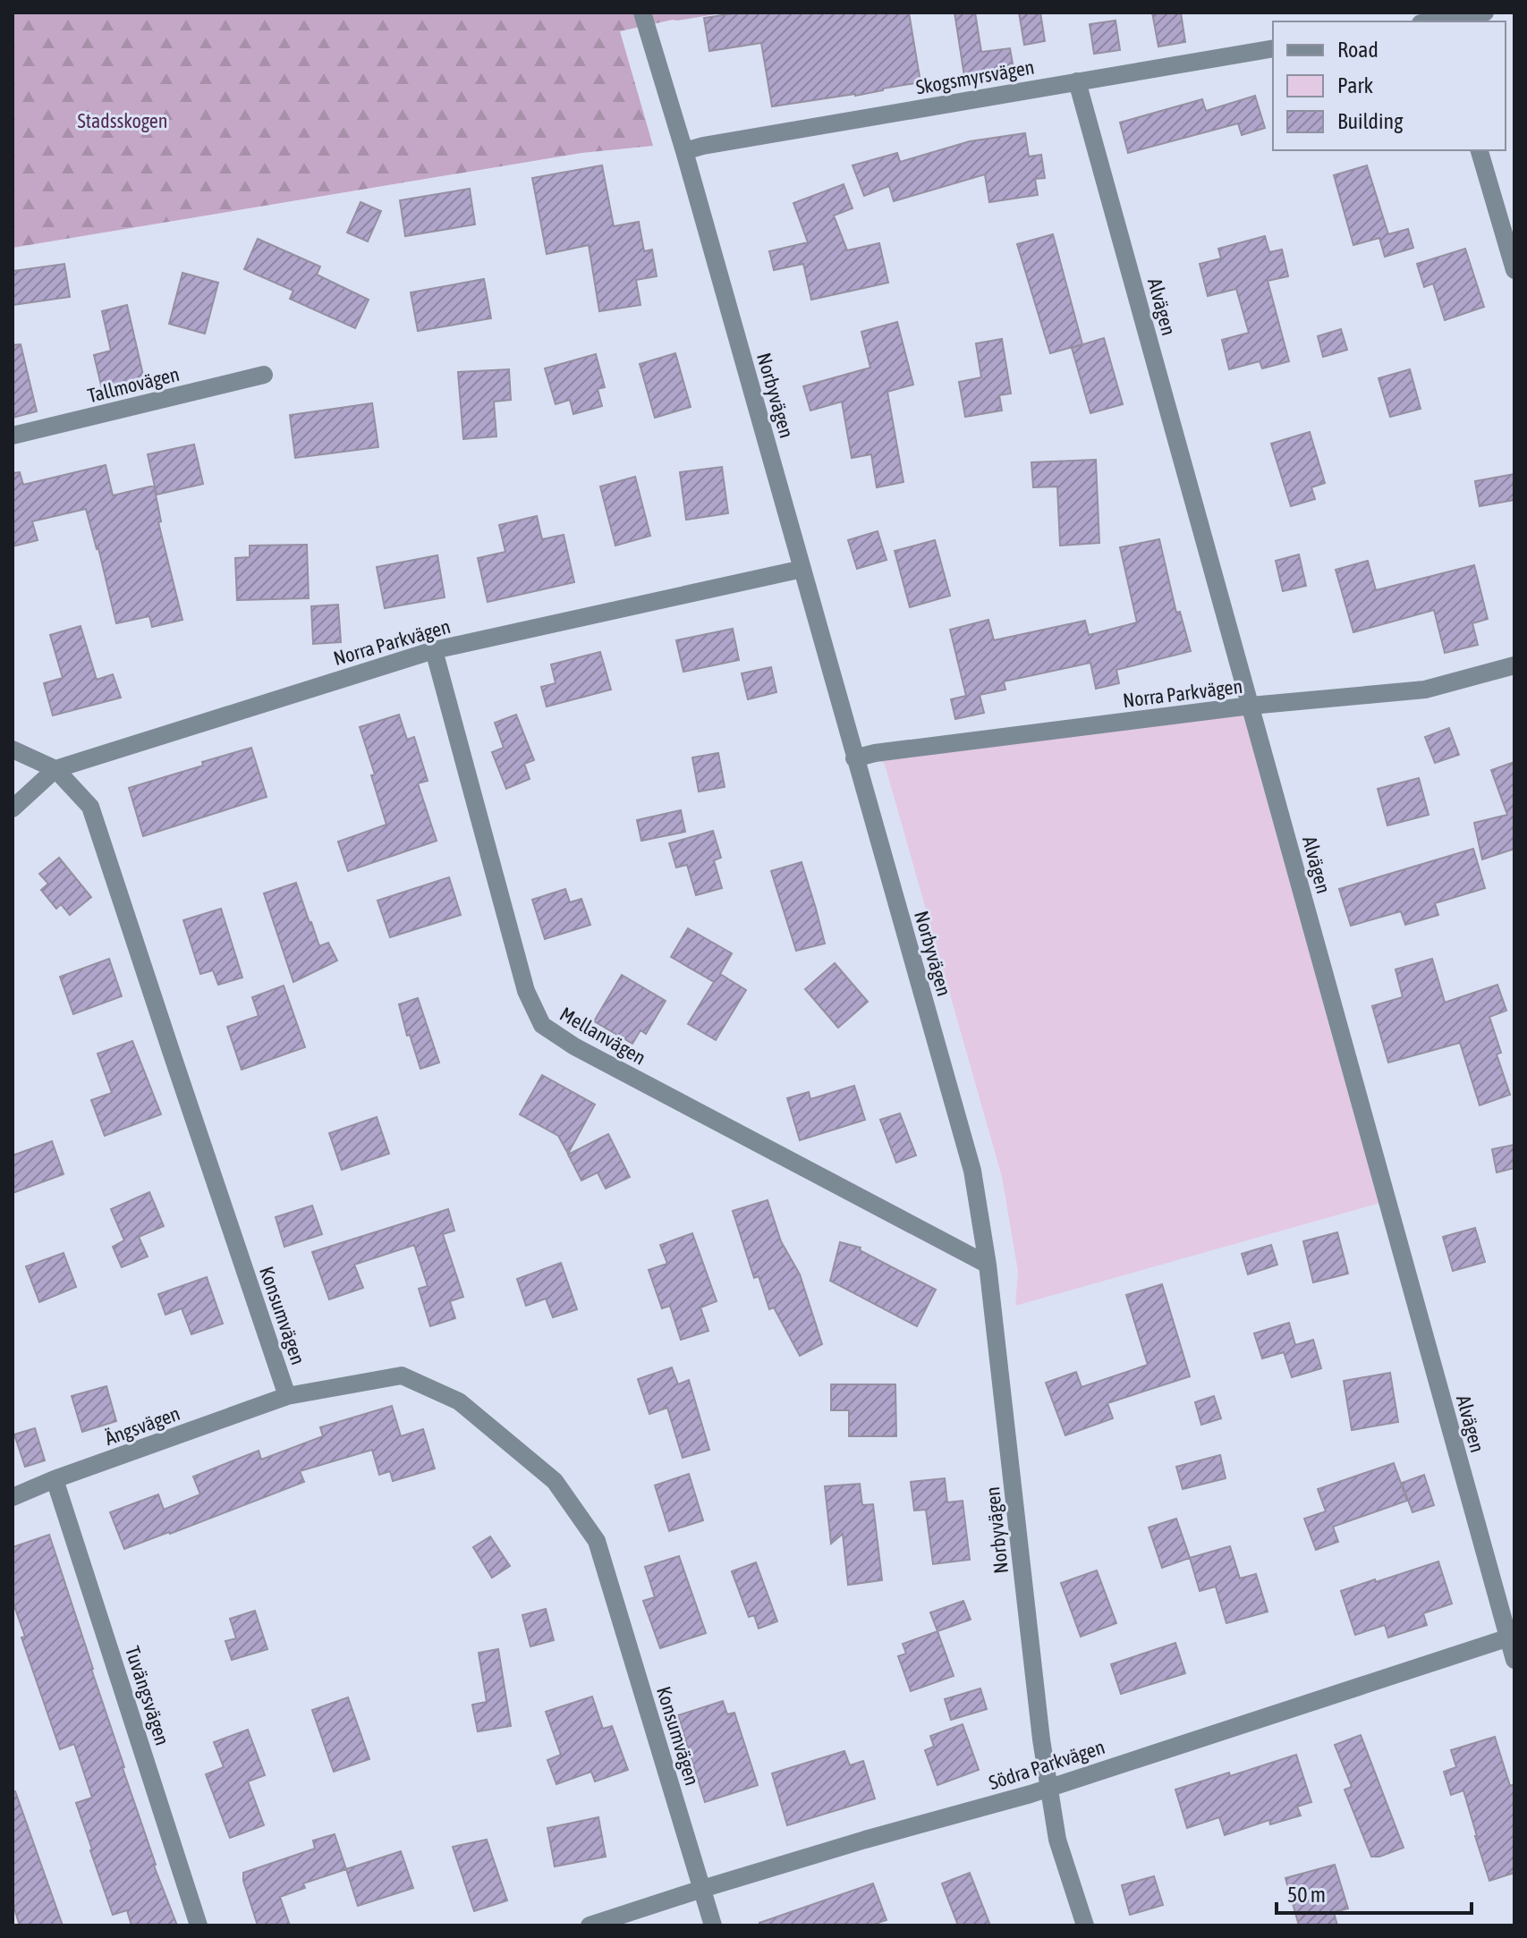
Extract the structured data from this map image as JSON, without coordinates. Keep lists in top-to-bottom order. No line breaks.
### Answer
{"streets":{"street":["Skogsmyrsvägen","Alvägen","Tallmovägen","Norbyvägen","Norra Parkvägen","Mellanvägen","Konsumvägen","Ängsvägen","Tuvängsvägen","Södra Parkvägen"]},"crossings":[["Skogsmyrsvägen","Alvägen"],["Skogsmyrsvägen","Norbyvägen"],["Alvägen","Norra Parkvägen"],["Alvägen","Södra Parkvägen"],["Norbyvägen","Norra Parkvägen"],["Norbyvägen","Mellanvägen"],["Norbyvägen","Södra Parkvägen"],["Norra Parkvägen","Mellanvägen"],["Norra Parkvägen","Konsumvägen"],["Konsumvägen","Ängsvägen"],["Konsumvägen","Södra Parkvägen"],["Ängsvägen","Tuvängsvägen"]],"parks":["Stadsskogen"],"legend":["Road","Park","Building"],"scale_bar":"50 m"}
